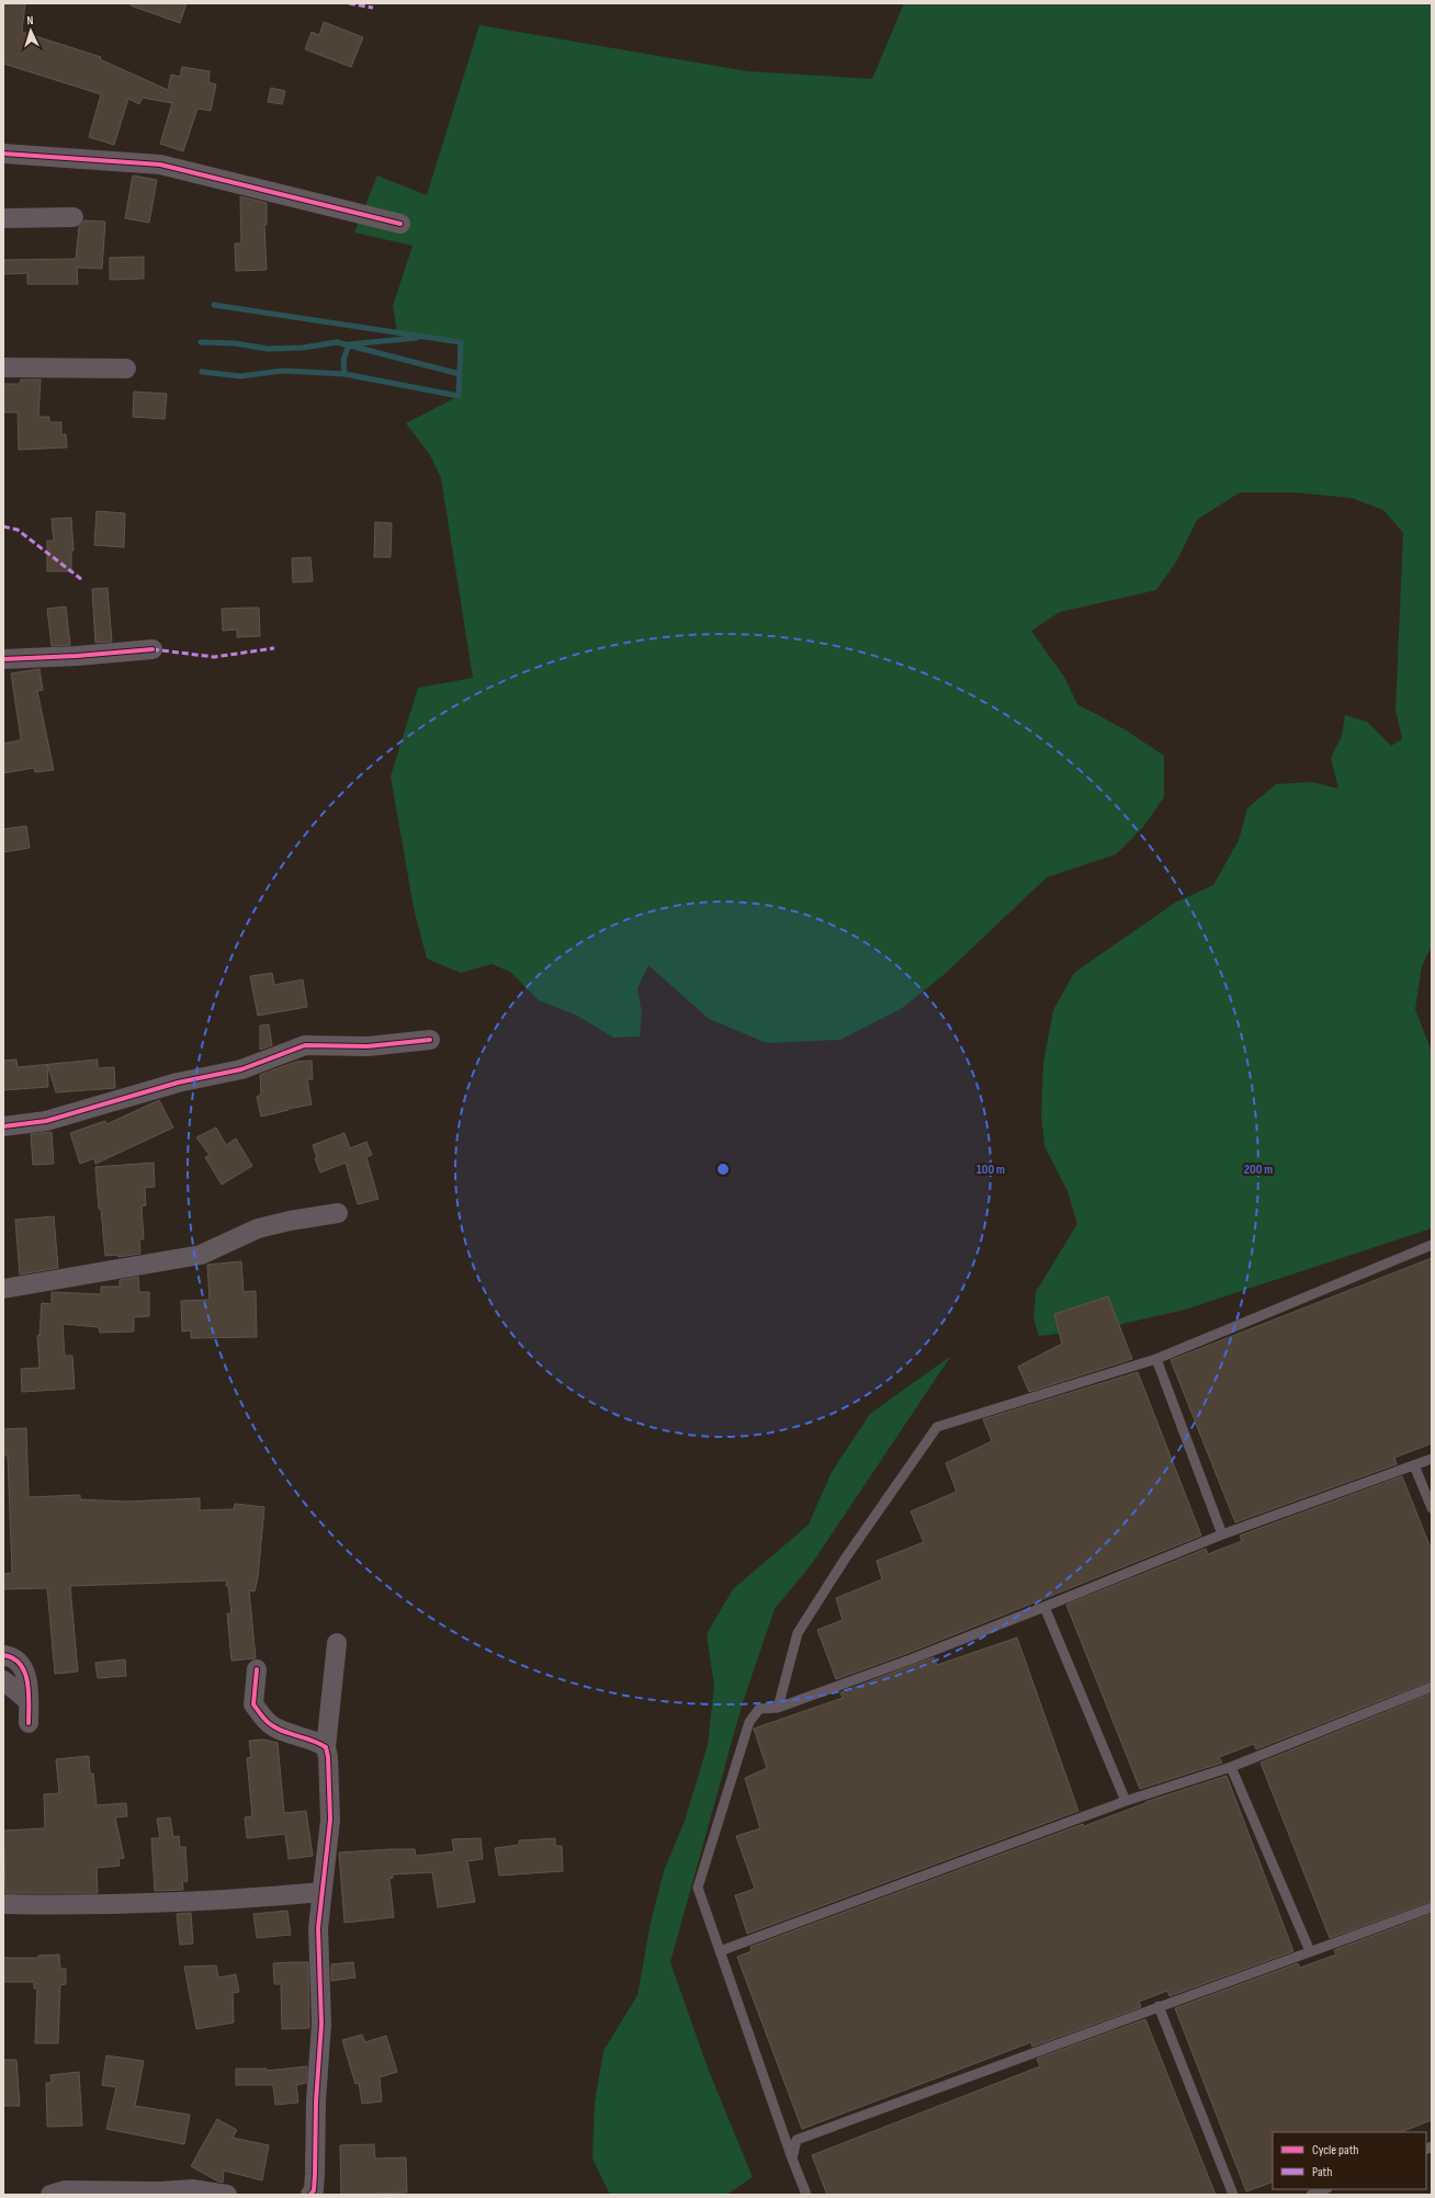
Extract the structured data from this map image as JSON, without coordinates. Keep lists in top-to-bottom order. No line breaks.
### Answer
{"legend":["Cycle path","Path"],"north":"top","rings":["100 m","200 m"]}
